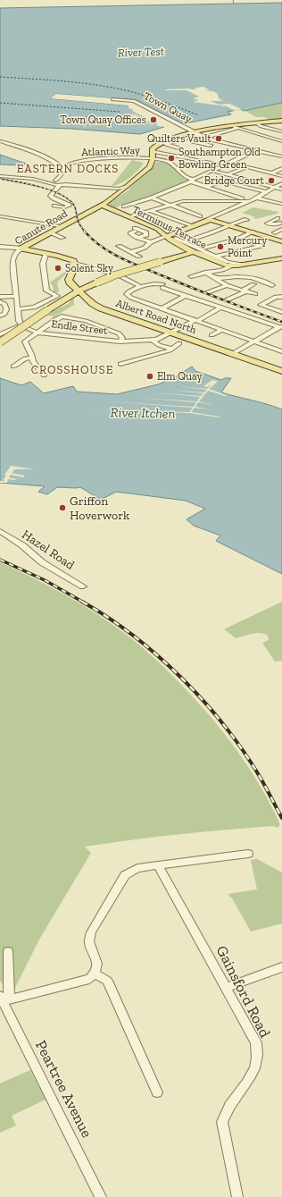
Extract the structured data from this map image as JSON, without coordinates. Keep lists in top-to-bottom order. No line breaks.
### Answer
{"streets":{"main road":["Town Quay","Canute Road","Terminus Terrace","Albert Road North"],"street":["Atlantic Way","Endle Street","Hazel Road","Gainsford Road","Peartree Avenue"]},"crossings":[["Town Quay","Atlantic Way"],["Canute Road","Terminus Terrace"]],"districts":["EASTERN DOCKS","CROSSHOUSE"],"water":["River Test","River Itchen"],"places":["Town Quay Offices","Quilters Vault","Southampton Old Bowling Green","Bridge Court","Mercury Point","Solent Sky","Elm Quay","Griffon Hoverwork"]}
